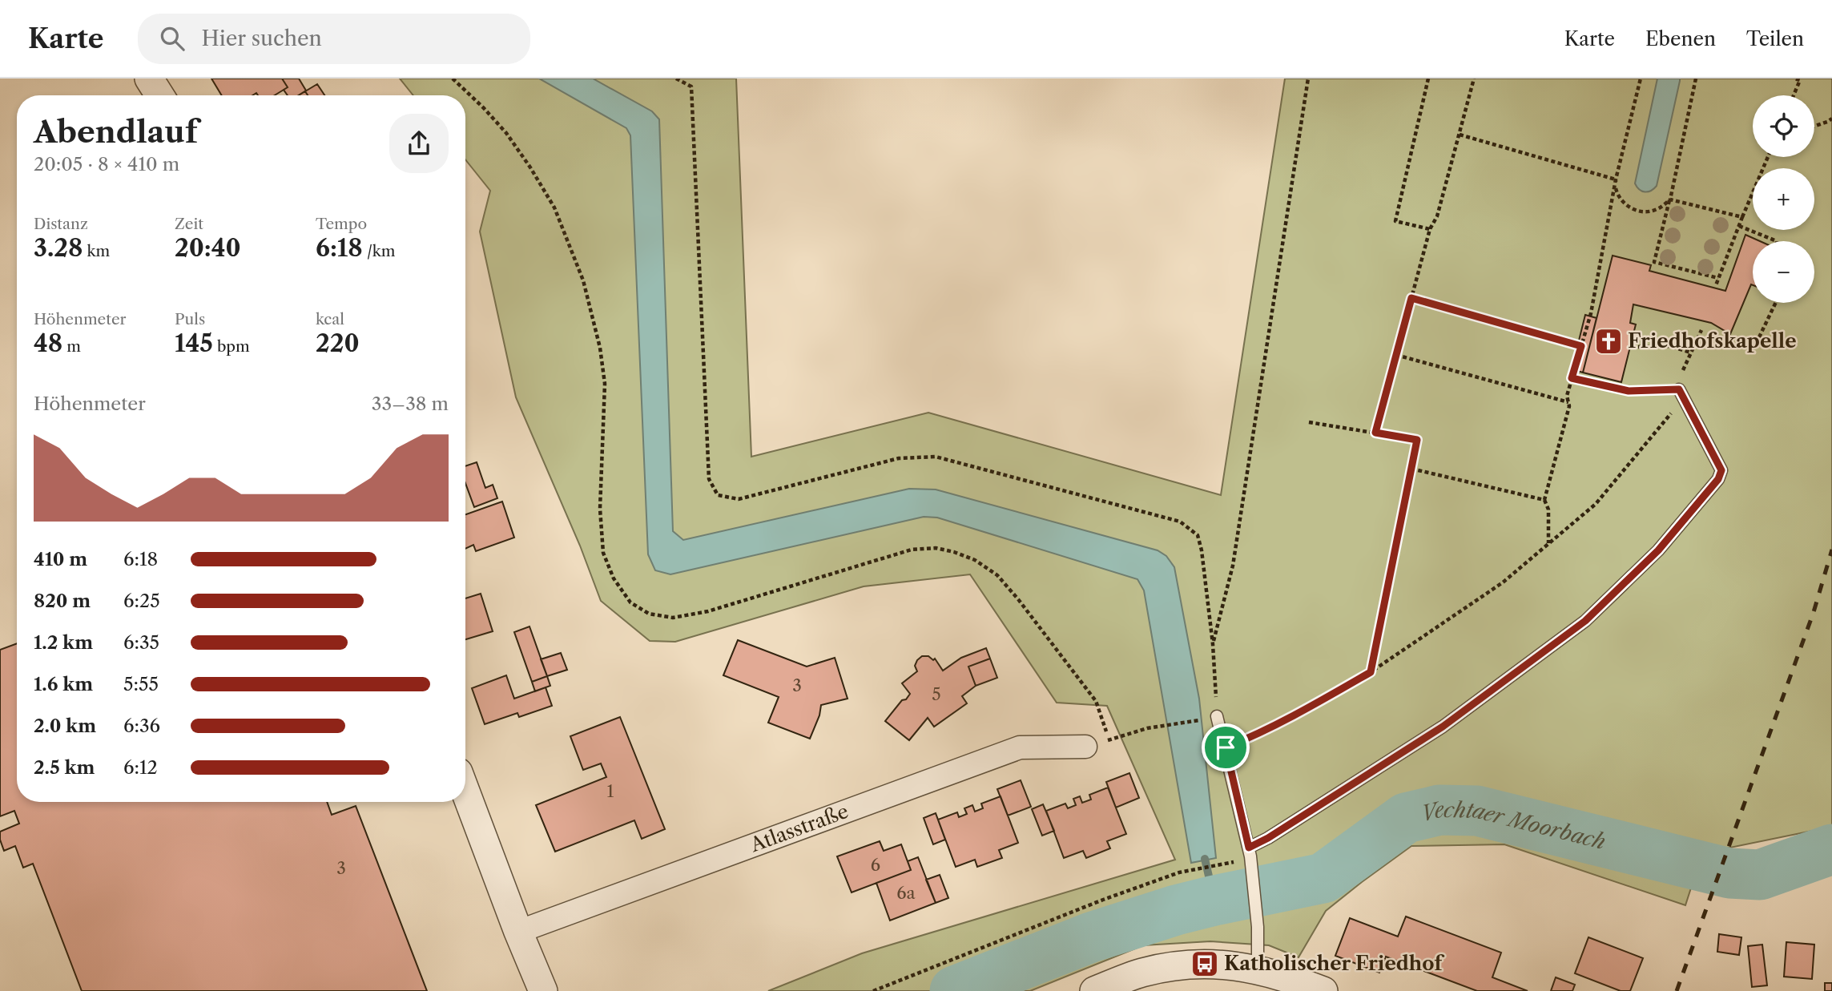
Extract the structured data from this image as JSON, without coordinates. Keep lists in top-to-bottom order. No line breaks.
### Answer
{"streets":{"street":["Atlasstraße"]},"water":["Vechtaer Moorbach"],"places":{"church":["Friedhofskapelle"],"bus stop":["Katholischer Friedhof"]},"house_numbers":["3","5","1","6","3","6a"],"page":{"header":"Karte","search":"Hier suchen","nav":["Karte","Ebenen","Teilen"],"map_buttons":["+","−"],"heading":["Abendlauf","20:05 · 8 × 410 m"],"stats":[["Distanz","3.28 km"],["Zeit","20:40"],["Tempo","6:18 /km"],["Höhenmeter","48 m"],["Puls","145 bpm"],["kcal","220"]],"chart":["Höhenmeter","33–38 m"],"list":[{"name":"410 m","note":"6:18"},{"name":"820 m","note":"6:25"},{"name":"1.2 km","note":"6:35"},{"name":"1.6 km","note":"5:55"},{"name":"2.0 km","note":"6:36"},{"name":"2.5 km","note":"6:12"}]}}
